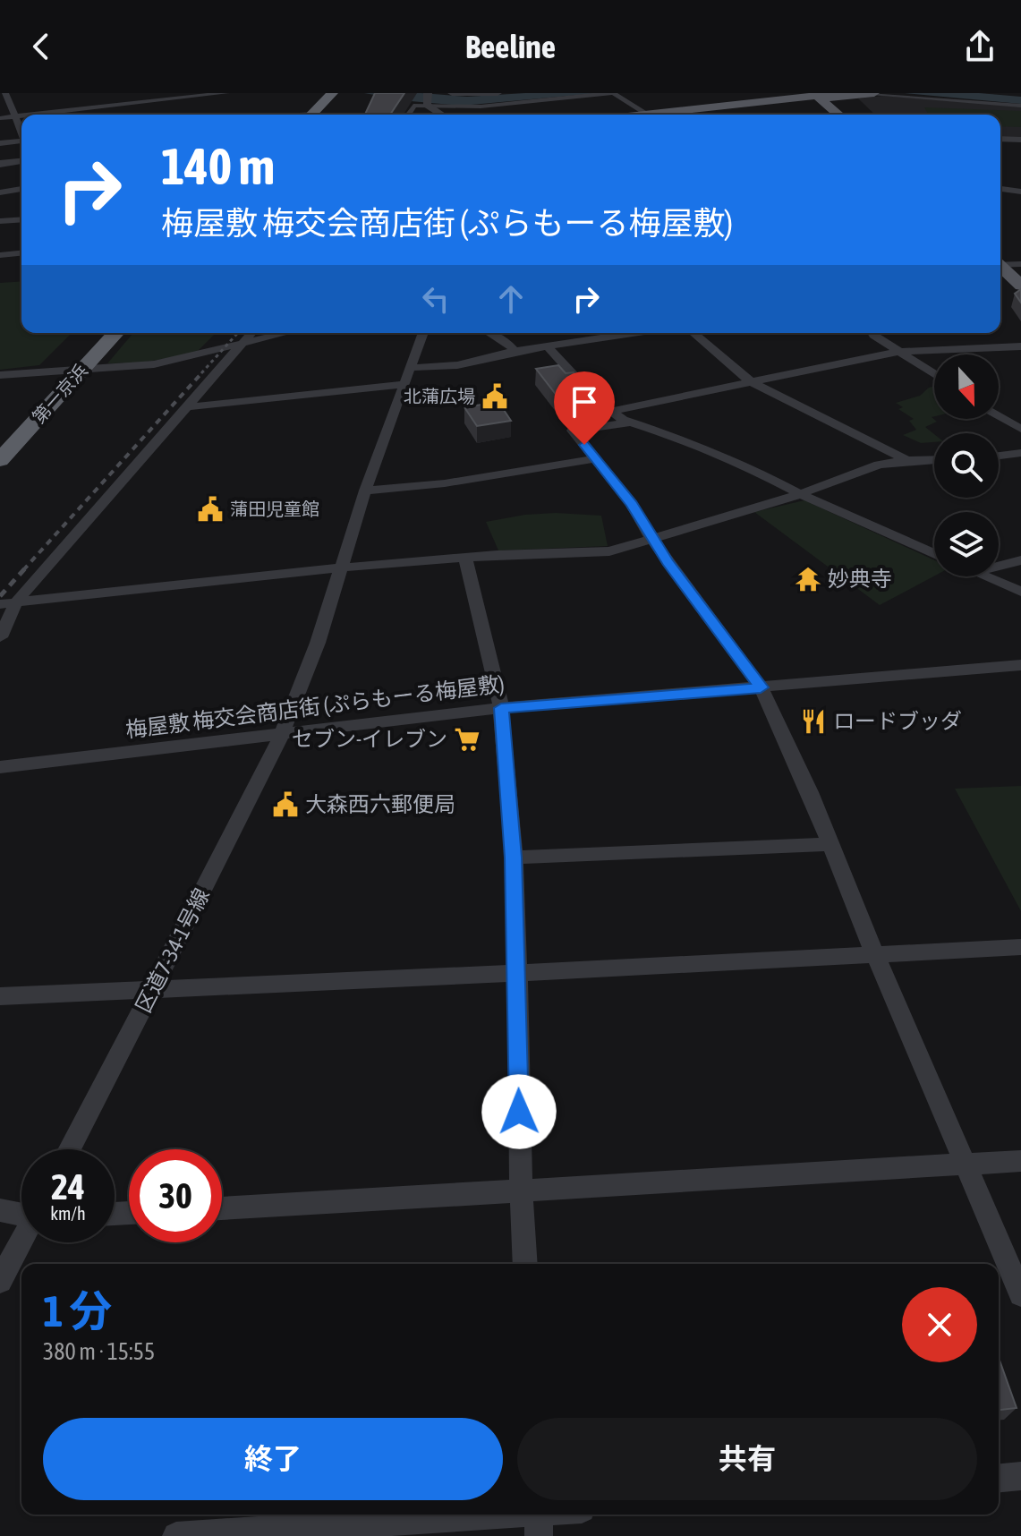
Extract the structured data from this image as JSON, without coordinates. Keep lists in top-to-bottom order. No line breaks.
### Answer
{"streets":{"highway":["第一京浜"],"street":["梅屋敷 梅交会商店街 (ぷらもーる梅屋敷)","区道7-34-1号線"]},"crossings":[["梅屋敷 梅交会商店街 (ぷらもーる梅屋敷)","区道7-34-1号線"]],"places":{"public building":["北蒲広場","蒲田児童館","大森西六郵便局"],"temple":["妙典寺"],"restaurant":["ロードブッダ"],"supermarket":["セブン-イレブン"]},"north":"bottom","page":{"header":"Beeline","turn":["140 m","梅屋敷 梅交会商店街 (ぷらもーる梅屋敷)"],"speed":"24 km/h","limit":"30","heading":["1 分","380 m · 15:55"],"buttons":["終了","共有"]}}
